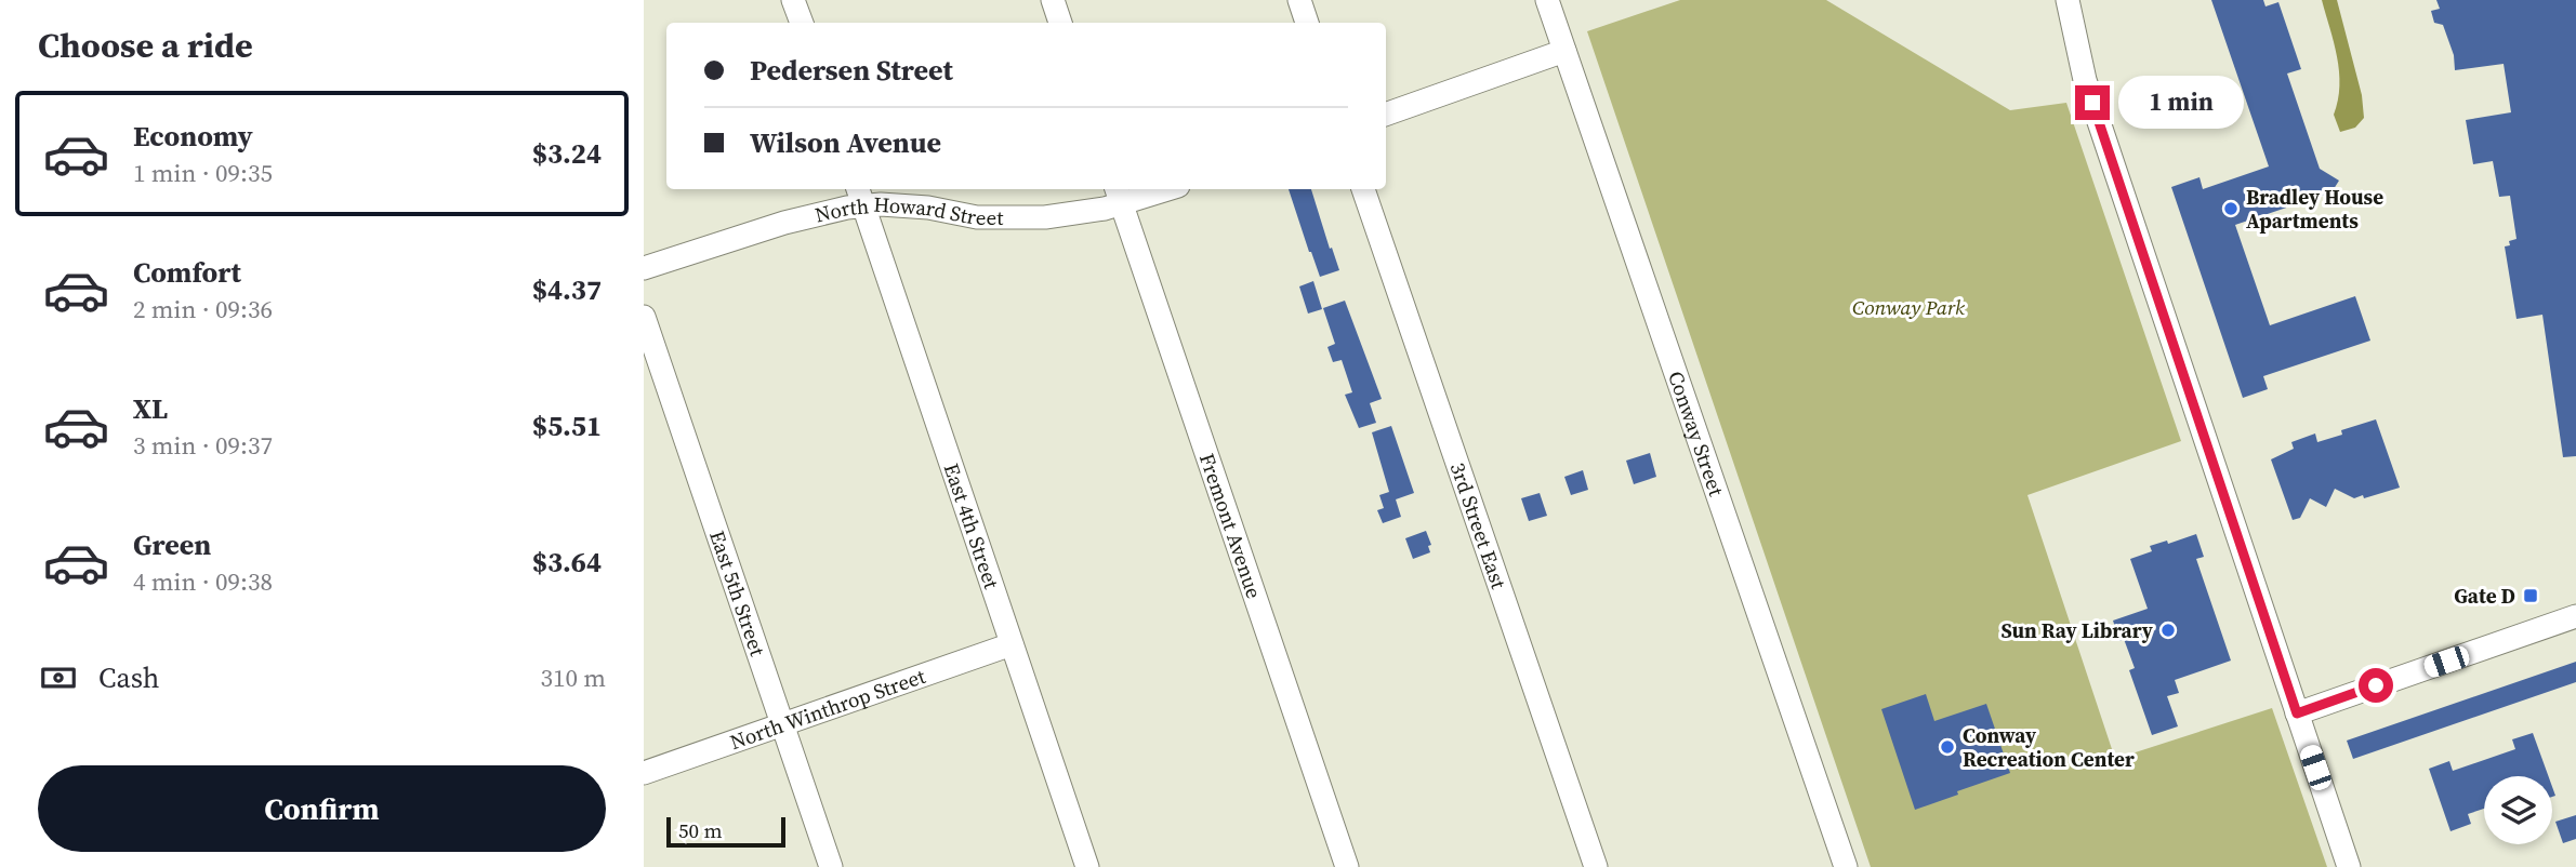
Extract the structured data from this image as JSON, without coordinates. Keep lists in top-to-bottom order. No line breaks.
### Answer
{"streets":{"street":["North Howard Street","Conway Street","East 4th Street","Fremont Avenue","3rd Street East","East 5th Street","North Winthrop Street"]},"crossings":[["North Howard Street","East 4th Street"],["North Howard Street","Fremont Avenue"],["East 4th Street","North Winthrop Street"],["East 5th Street","North Winthrop Street"]],"parks":["Conway Park"],"places":{"other":["Bradley House Apartments","Sun Ray Library","Conway Recreation Center"],"transit":["Gate D"]},"scale_bar":"50 m","page":{"heading":"Choose a ride","banner":["Pedersen Street","Wilson Avenue"],"bubble":"1 min","list":[{"name":"Economy","note":"1 min · 09:35","value":"$3.24"},{"name":"Comfort","note":"2 min · 09:36","value":"$4.37"},{"name":"XL","note":"3 min · 09:37","value":"$5.51"},{"name":"Green","note":"4 min · 09:38","value":"$3.64"}],"pay":["Cash","310 m"],"buttons":"Confirm","scale":"50 m"}}
